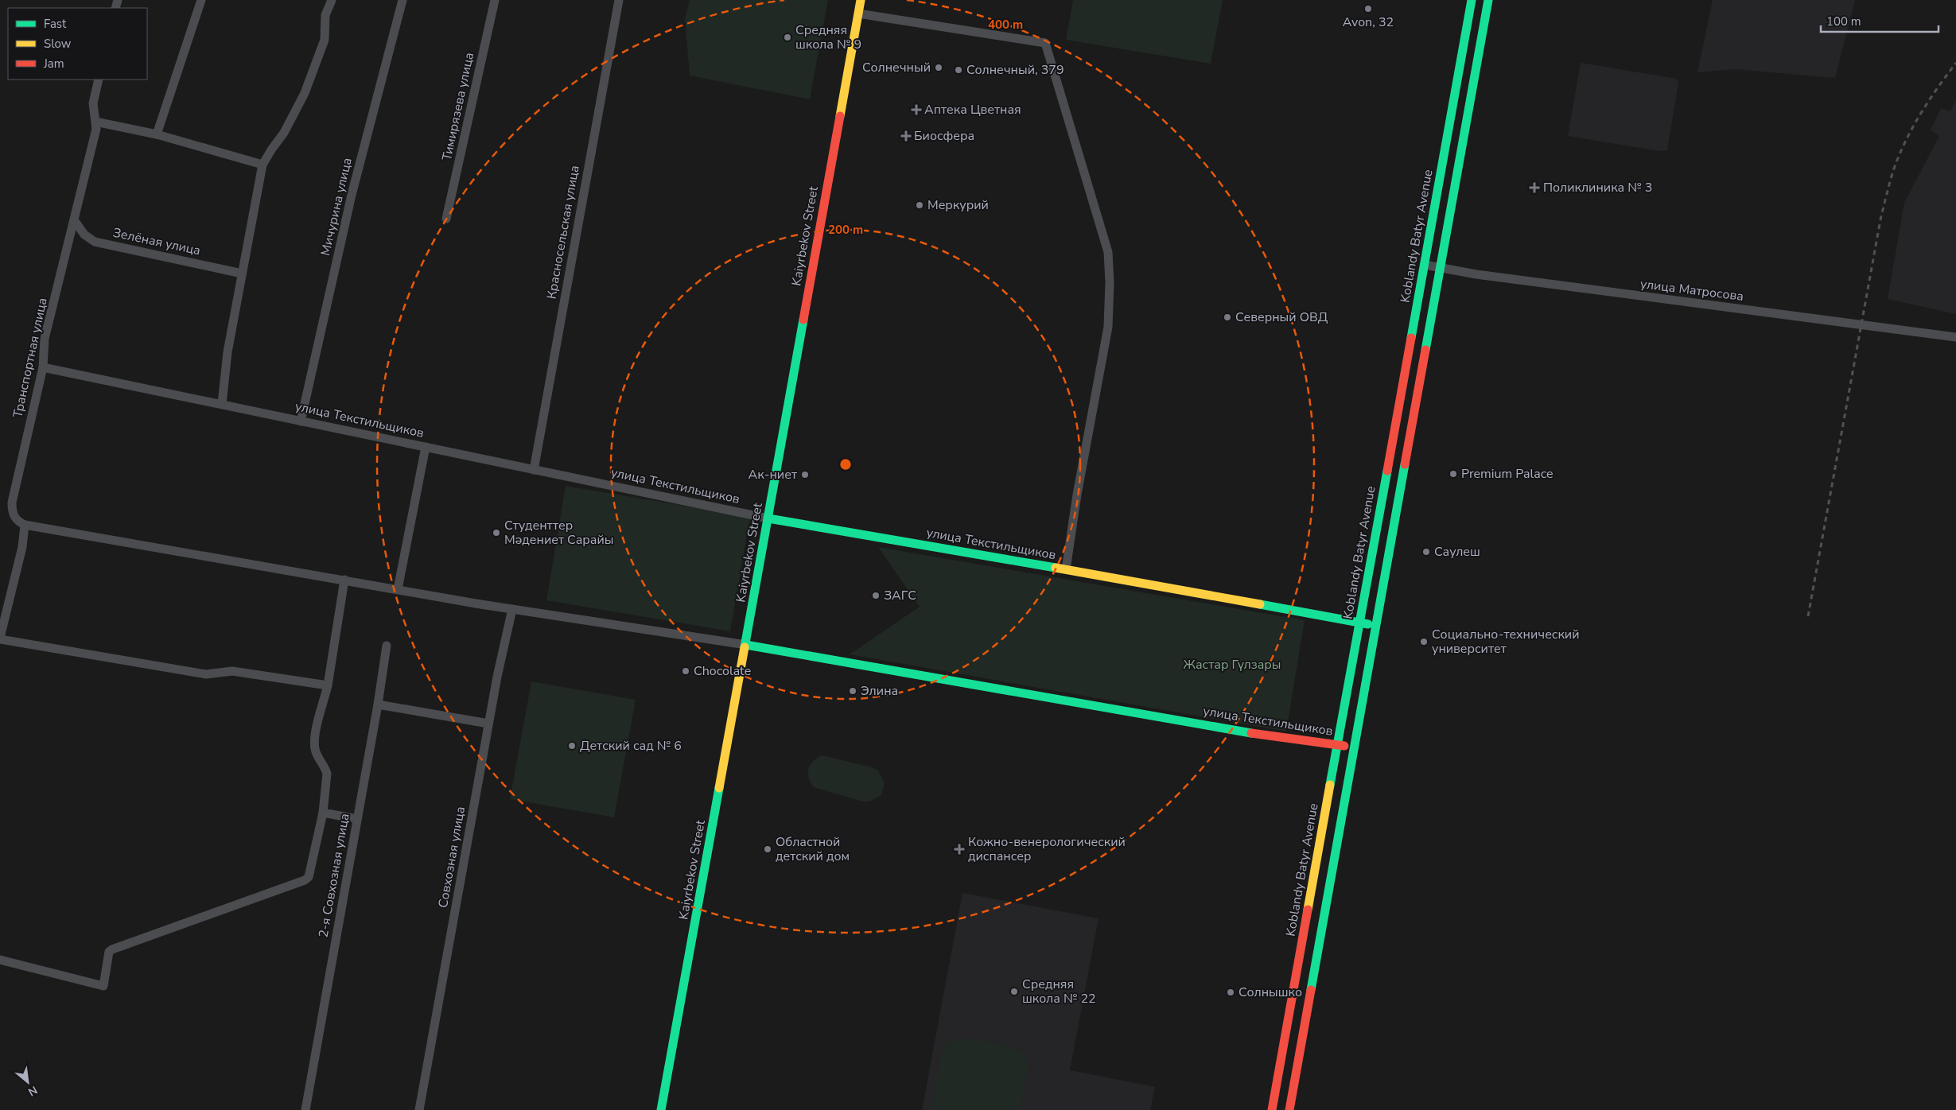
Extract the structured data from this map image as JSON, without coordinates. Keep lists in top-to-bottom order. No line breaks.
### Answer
{"streets":{"street":["Тимирязева улица","Мичурина улица","Красносельская улица","Kaiyrbekov Street","Koblandy Batyr Avenue","Зелёная улица","улица Матросова","Транспортная улица","улица Текстильщиков","Совхозная улица","2-я Совхозная улица"]},"crossings":[["Мичурина улица","улица Текстильщиков"],["Красносельская улица","улица Текстильщиков"],["Kaiyrbekov Street","улица Текстильщиков"],["Koblandy Batyr Avenue","улица Матросова"],["Koblandy Batyr Avenue","улица Текстильщиков"],["Зелёная улица","Транспортная улица"],["Транспортная улица","улица Текстильщиков"],["улица Текстильщиков","Совхозная улица"]],"parks":["Жастар Гүлзары"],"places":{"other":["Avon, 32","Средняя школа № 9","Солнечный","Солнечный, 379","Меркурий","Северный ОВД","Premium Palace","Ак-ниет","Студенттер Мәдениет Сарайы","Саулеш","ЗАГС","Социально-технический университет","Chocolate","Элина","Детский сад № 6","Областной детский дом","Средняя школа № 22","Солнышко"],"health":["Аптека Цветная","Биосфера","Поликлиника № 3","Кожно-венерологический диспансер"]},"legend":["Fast","Slow","Jam"],"scale_bar":"100 m","north":"bottom right","rings":["400 m","200 m"]}
